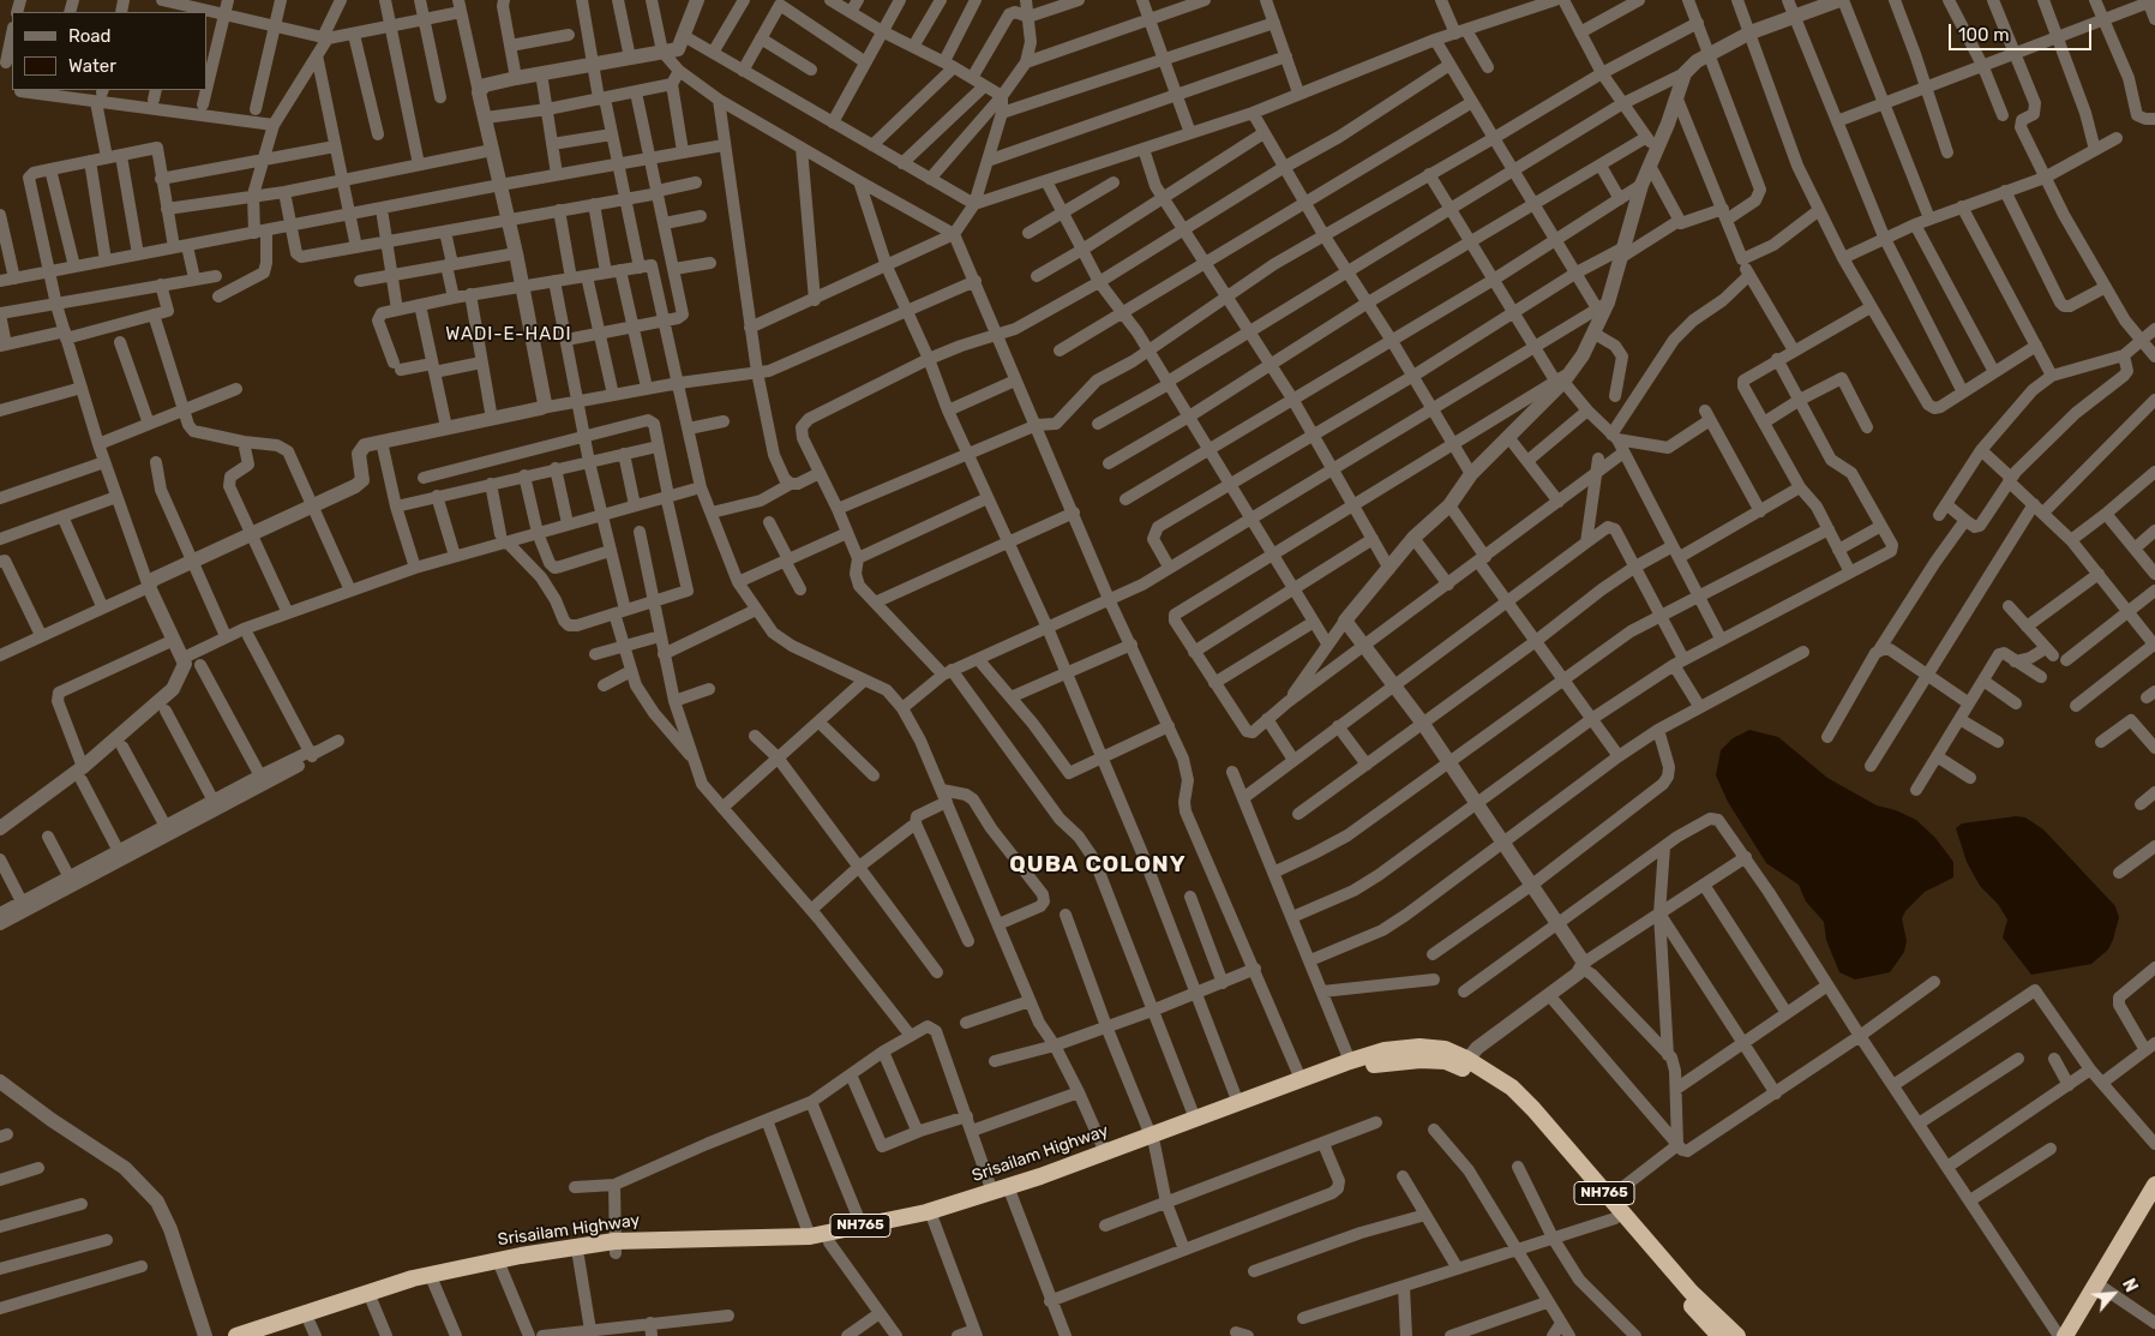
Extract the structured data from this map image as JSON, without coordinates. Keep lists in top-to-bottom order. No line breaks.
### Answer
{"streets":{"highway":["Srisailam Highway","NH765"]},"districts":["WADI-E-HADI","QUBA COLONY"],"legend":["Road","Water"],"scale_bar":"100 m","north":"top right"}
